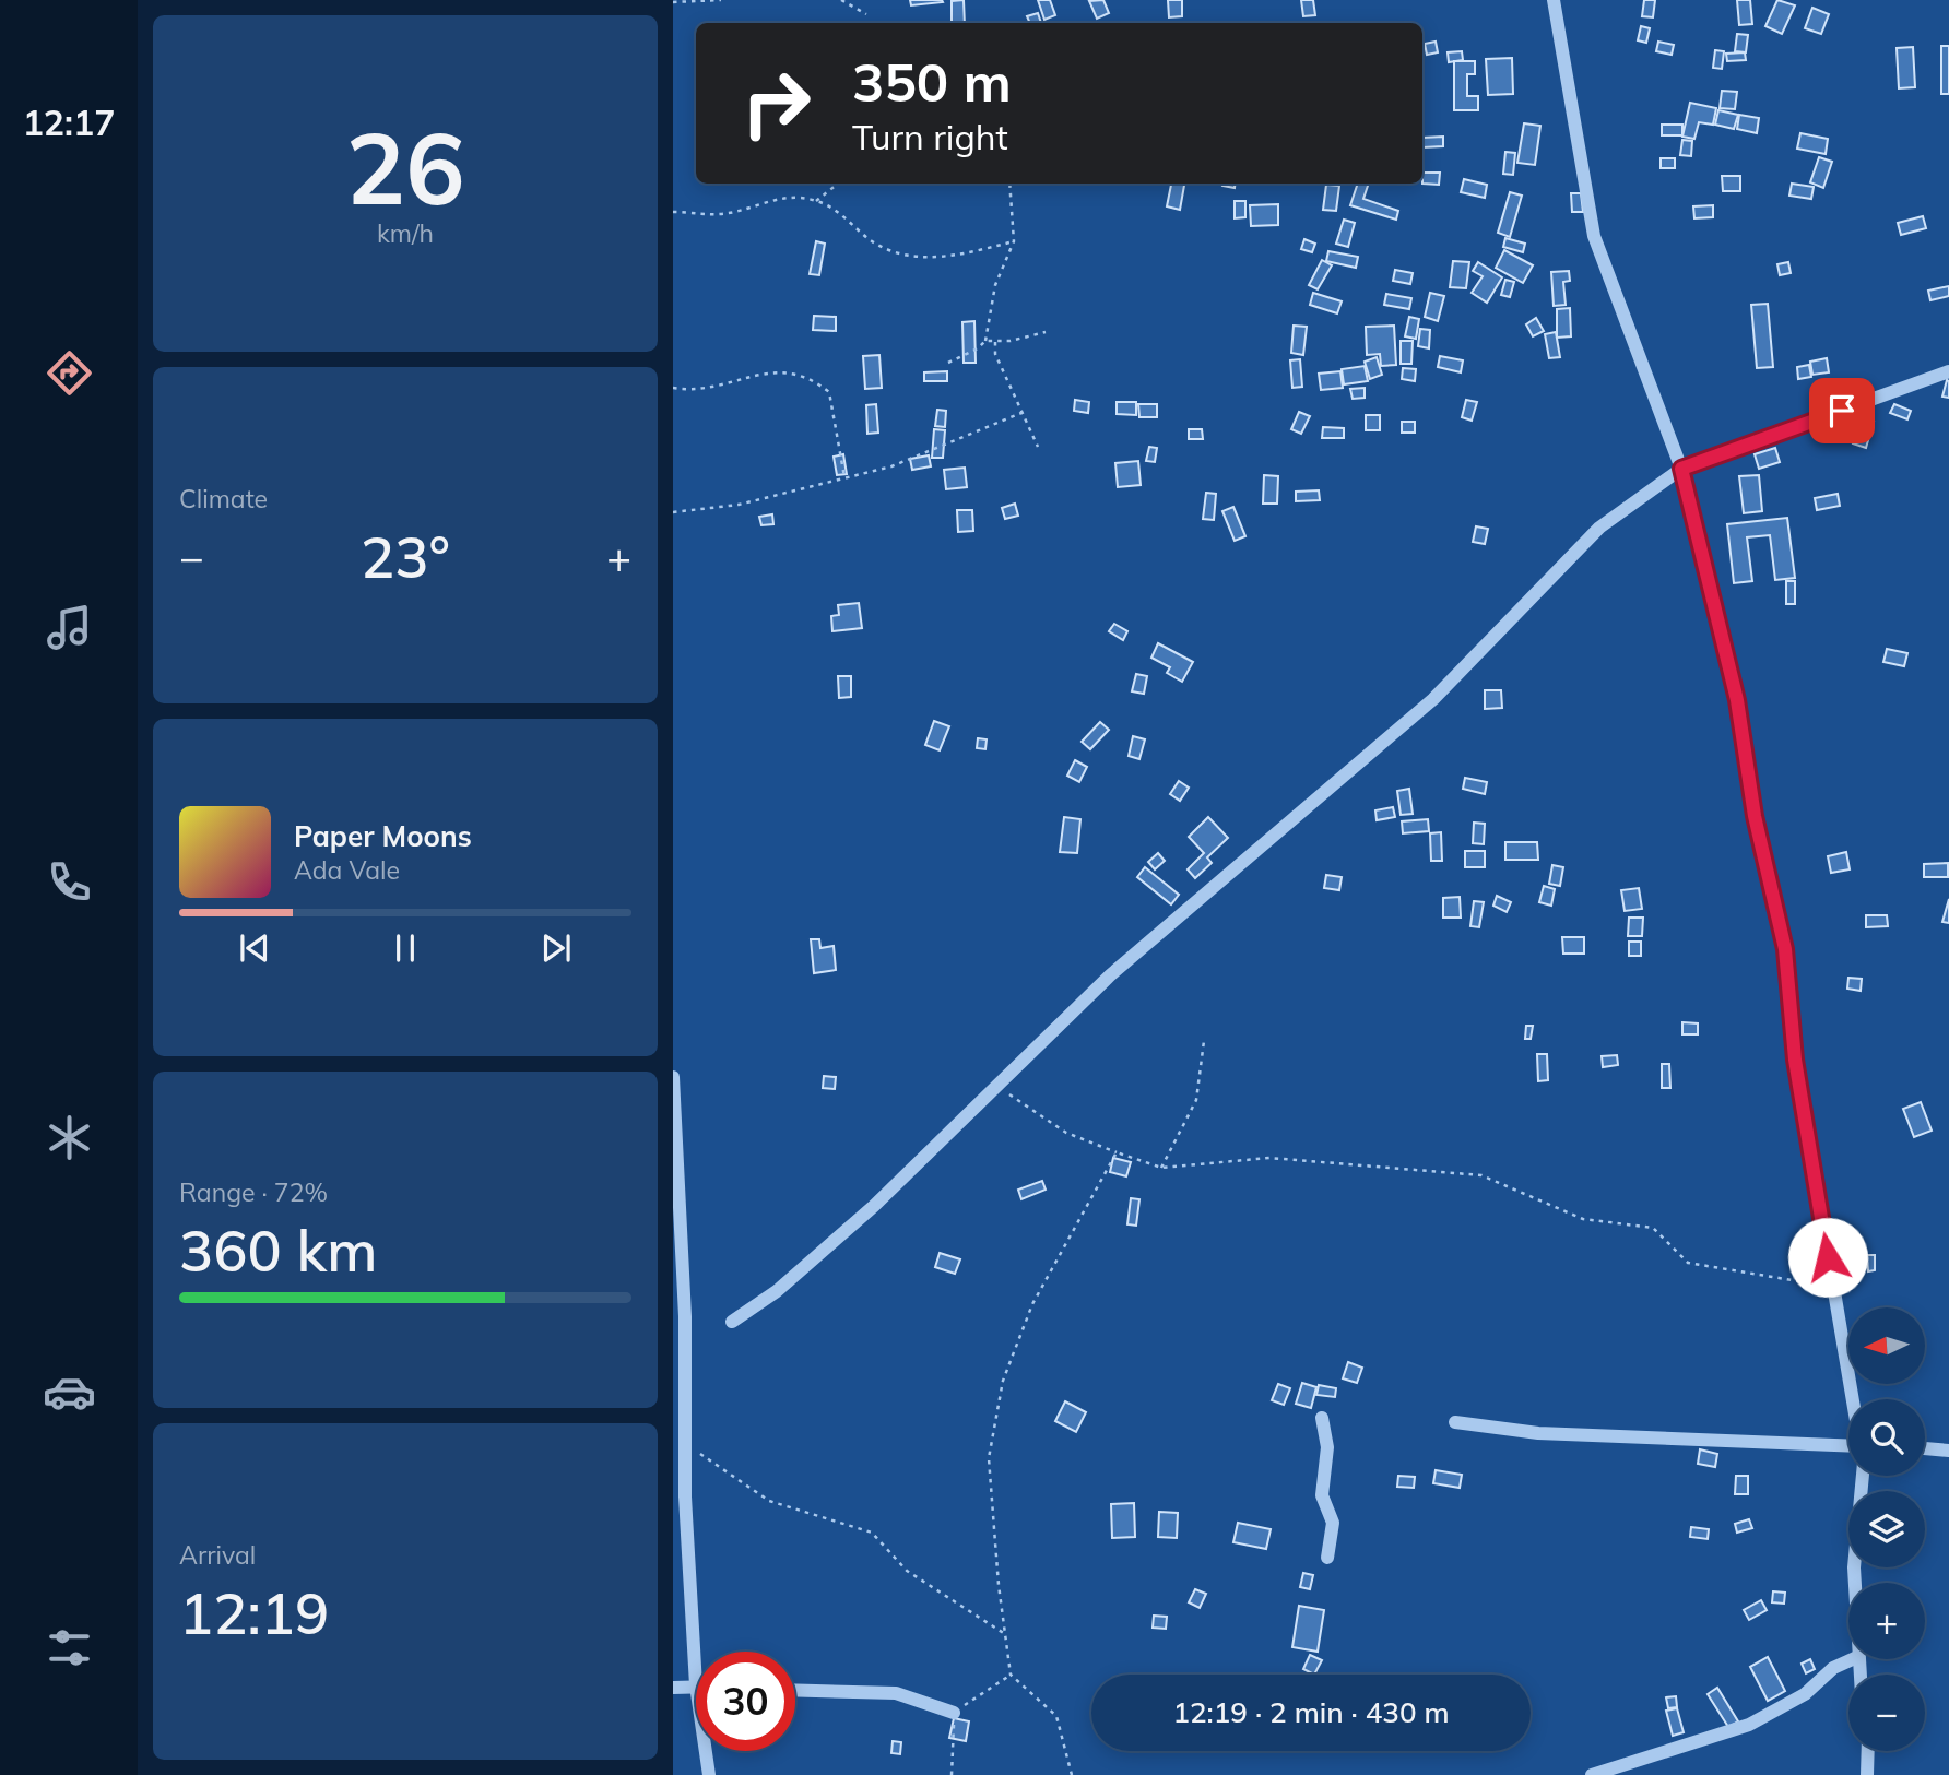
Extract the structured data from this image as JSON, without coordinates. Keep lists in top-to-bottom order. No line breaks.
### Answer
{"north":"left","page":{"tabs":"12:17","tile":[["26","km/h"],"Climate",["Range · 72%","360 km"],["Arrival","12:19"]],"turn":["350 m","Turn right"],"heat":["−","23°","+"],"song":["Paper Moons","Ada Vale"],"map_buttons":["+","−"],"limit":"30","trip":"12:19 · 2 min · 430 m"}}
